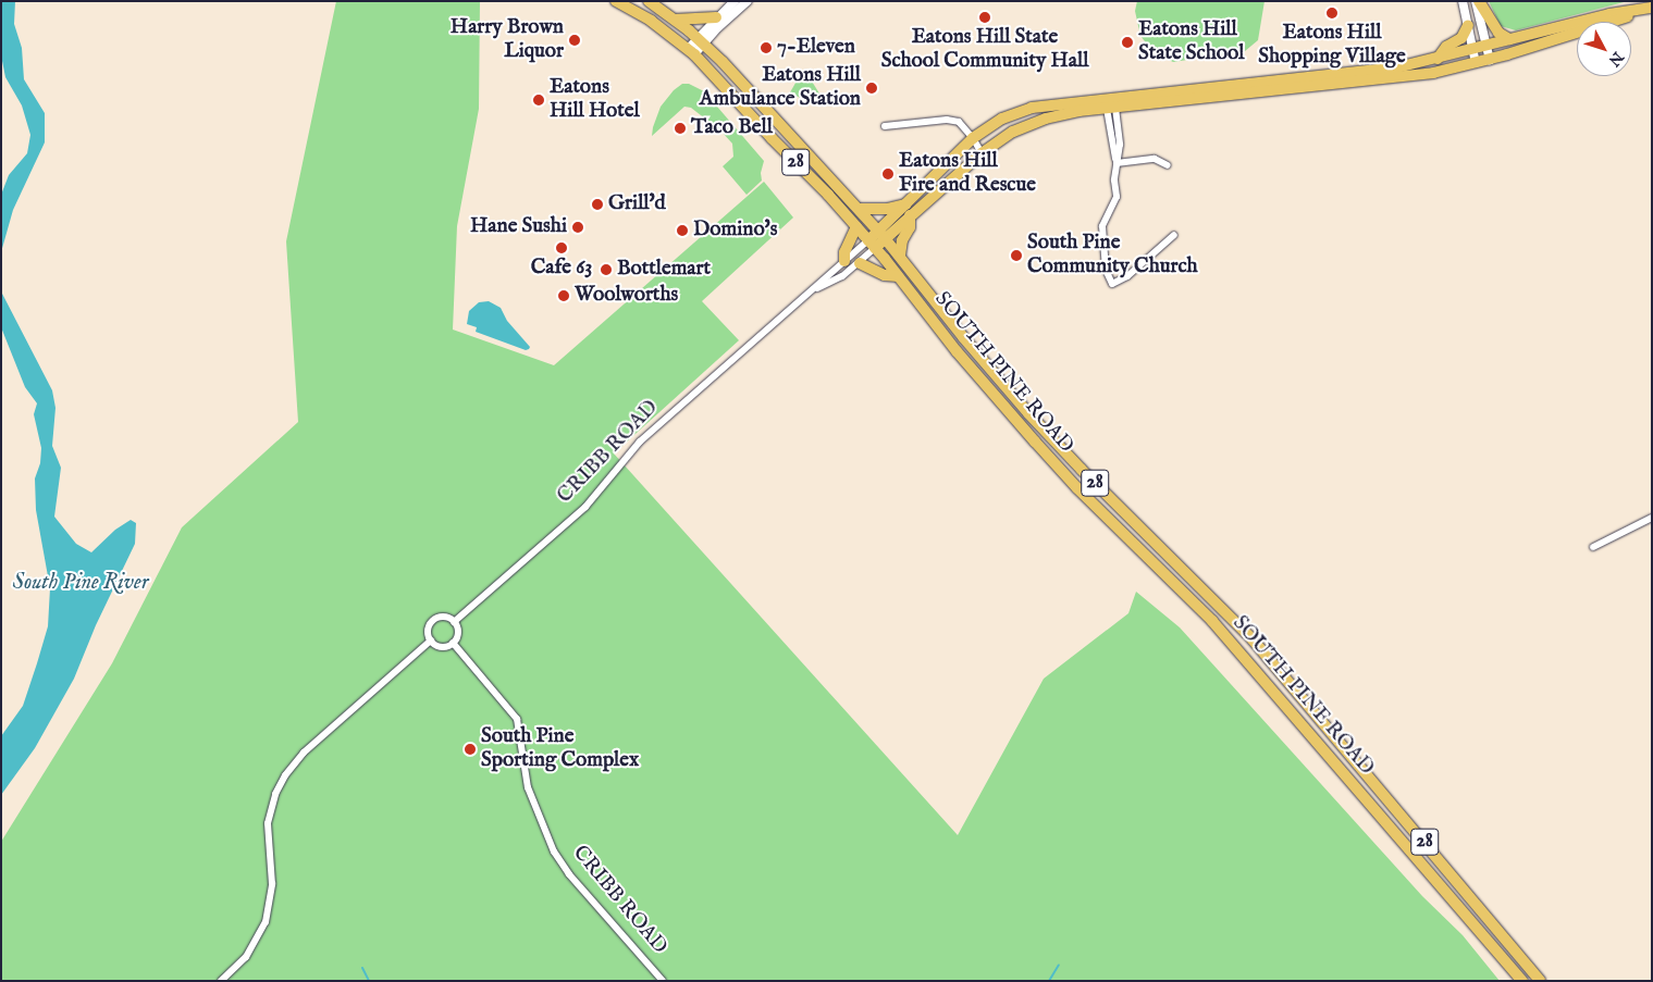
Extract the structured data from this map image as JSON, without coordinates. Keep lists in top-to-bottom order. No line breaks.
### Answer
{"streets":{"main road":["28","SOUTH PINE ROAD","CRIBB ROAD"]},"crossings":[["SOUTH PINE ROAD","CRIBB ROAD"]],"water":["South Pine River"],"places":["Eatons Hill Shopping Village","Eatons Hill State School Community Hall","Harry Brown Liquor","Eatons Hill State School","7-Eleven","Eatons Hill Ambulance Station","Eatons Hill Hotel","Taco Bell","Eatons Hill Fire and Rescue","Grill'd","Hane Sushi","Domino's","Cafe 63","South Pine Community Church","Bottlemart","Woolworths","South Pine Sporting Complex"],"north":"bottom right"}
